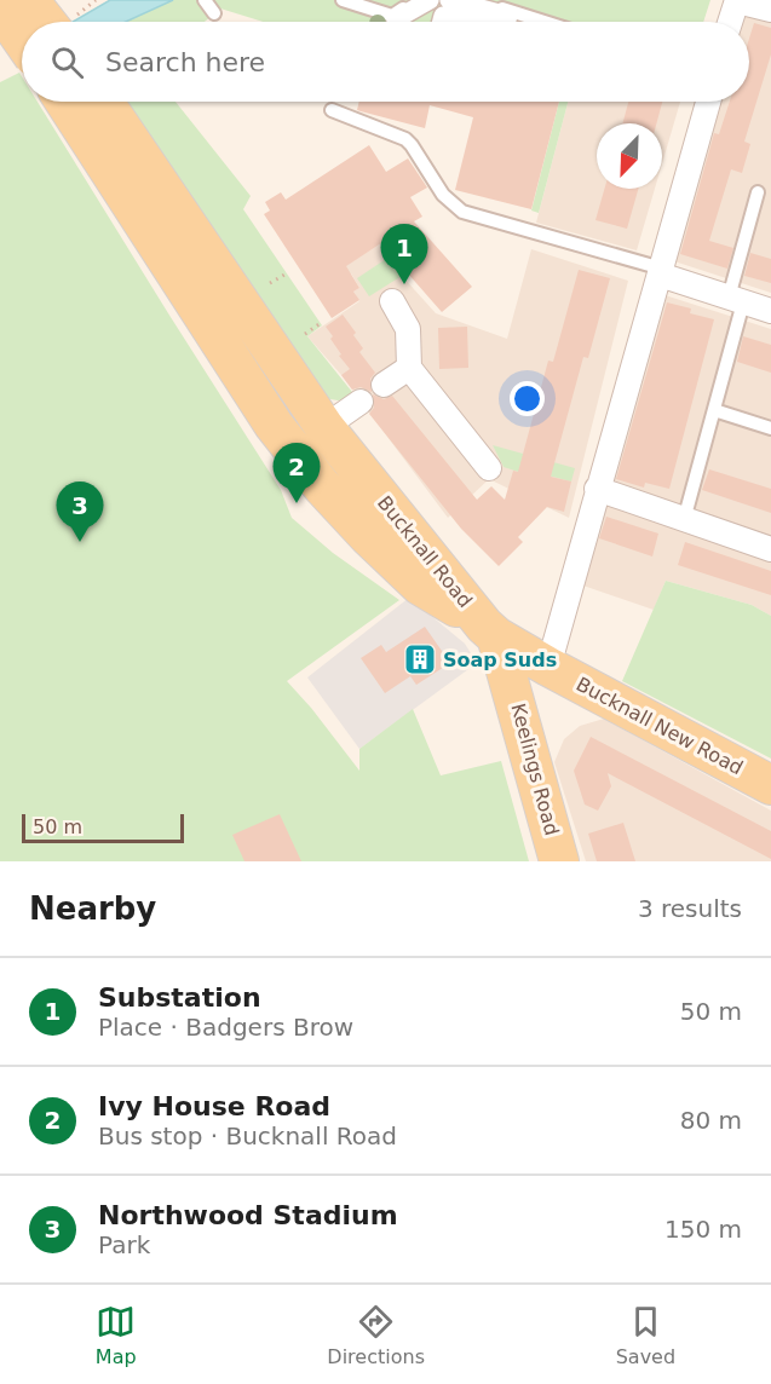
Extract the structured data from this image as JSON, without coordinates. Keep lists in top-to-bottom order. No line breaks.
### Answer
{"streets":{"main road":["Bucknall Road","Bucknall New Road","Keelings Road"]},"crossings":[["Bucknall Road","Bucknall New Road"],["Bucknall Road","Keelings Road"],["Bucknall New Road","Keelings Road"]],"places":{"building":["Soap Suds"]},"scale_bar":"50 m","north":"bottom left","page":{"search":"Search here","pins":["1","2","3"],"scale":"50 m","heading":["Nearby","3 results"],"list":[{"mark":"1","name":"Substation","note":"Place · Badgers Brow","value":"50 m"},{"mark":"2","name":"Ivy House Road","note":"Bus stop · Bucknall Road","value":"80 m"},{"mark":"3","name":"Northwood Stadium","note":"Park","value":"150 m"}],"nav":["Map","Directions","Saved"]}}
